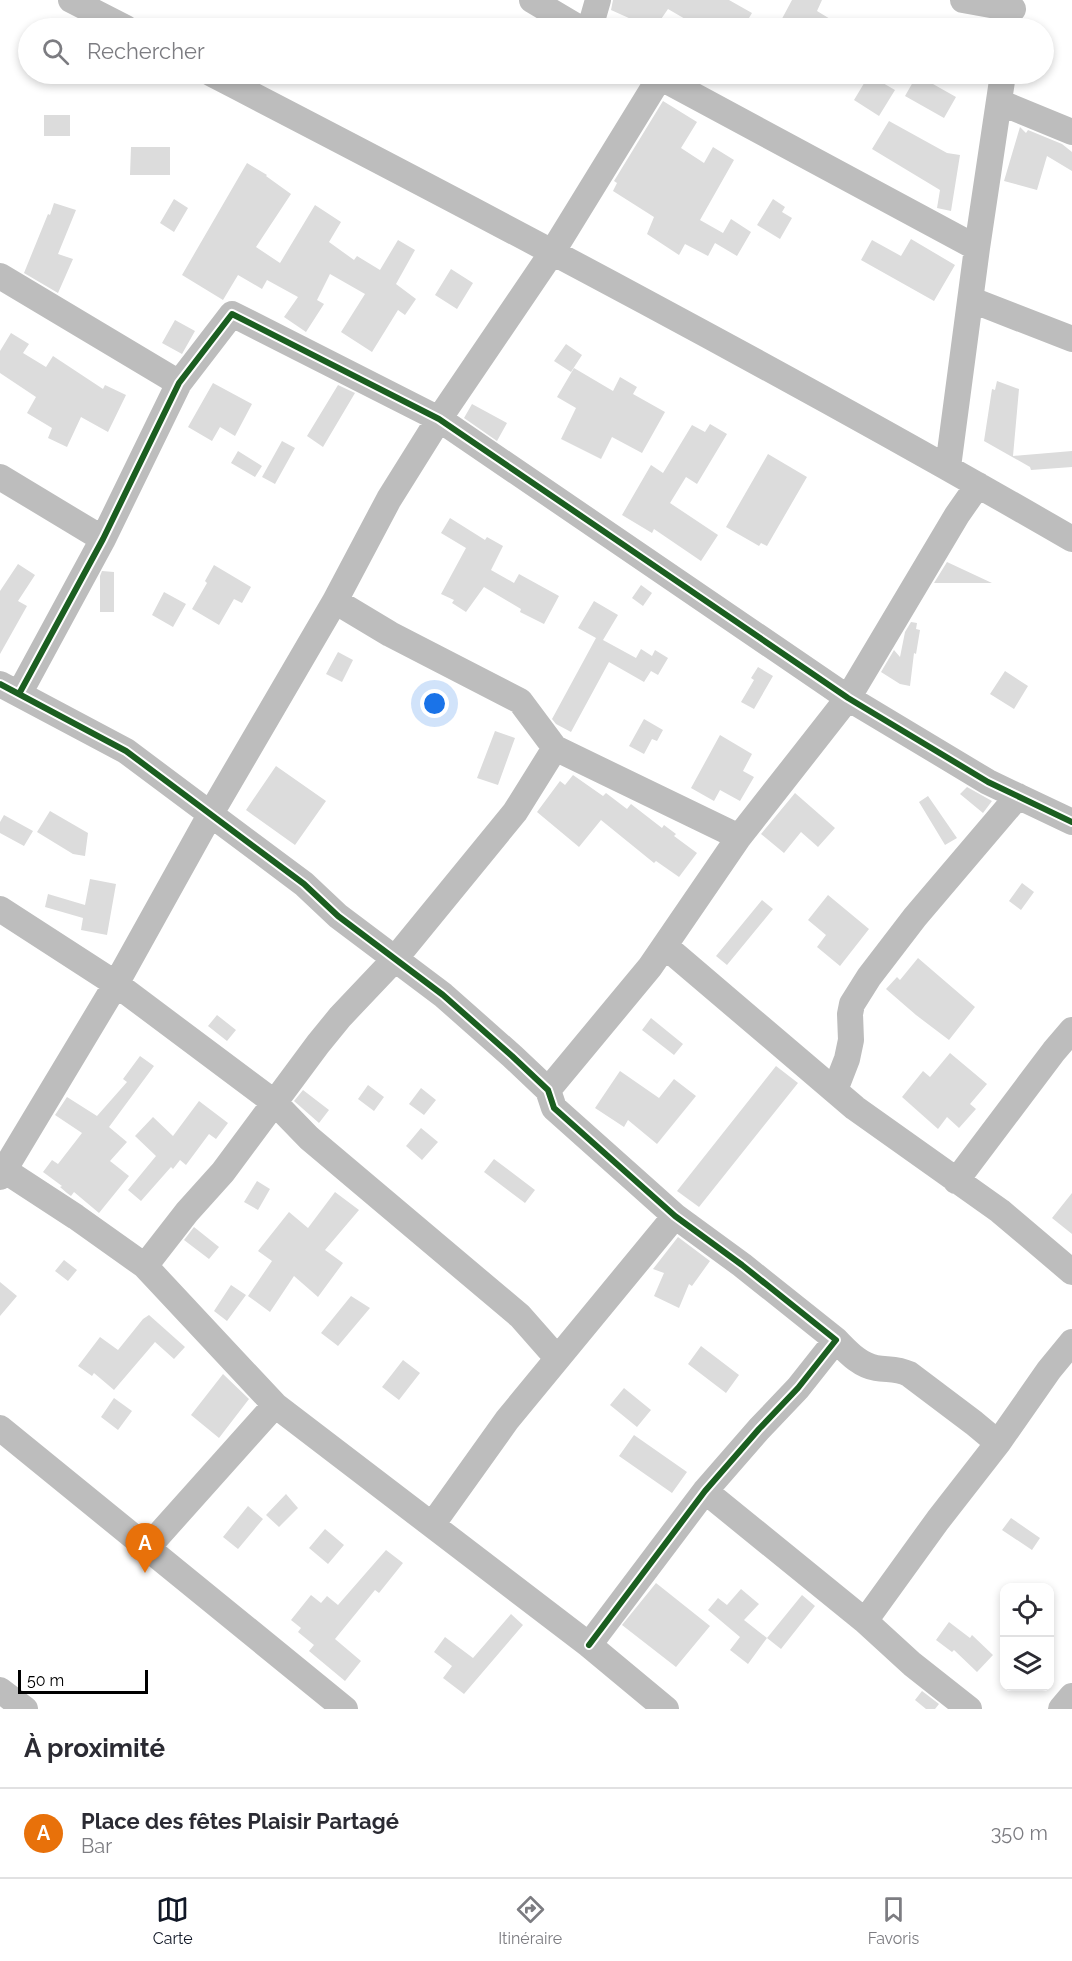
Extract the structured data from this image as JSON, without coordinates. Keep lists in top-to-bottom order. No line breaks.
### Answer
{"scale_bar":"50 m","page":{"search":"Rechercher","pins":"A","scale":"50 m","heading":"À proximité","list":[{"mark":"A","name":"Place des fêtes Plaisir Partagé","note":"Bar","value":"350 m"}],"nav":["Carte","Itinéraire","Favoris"]}}
